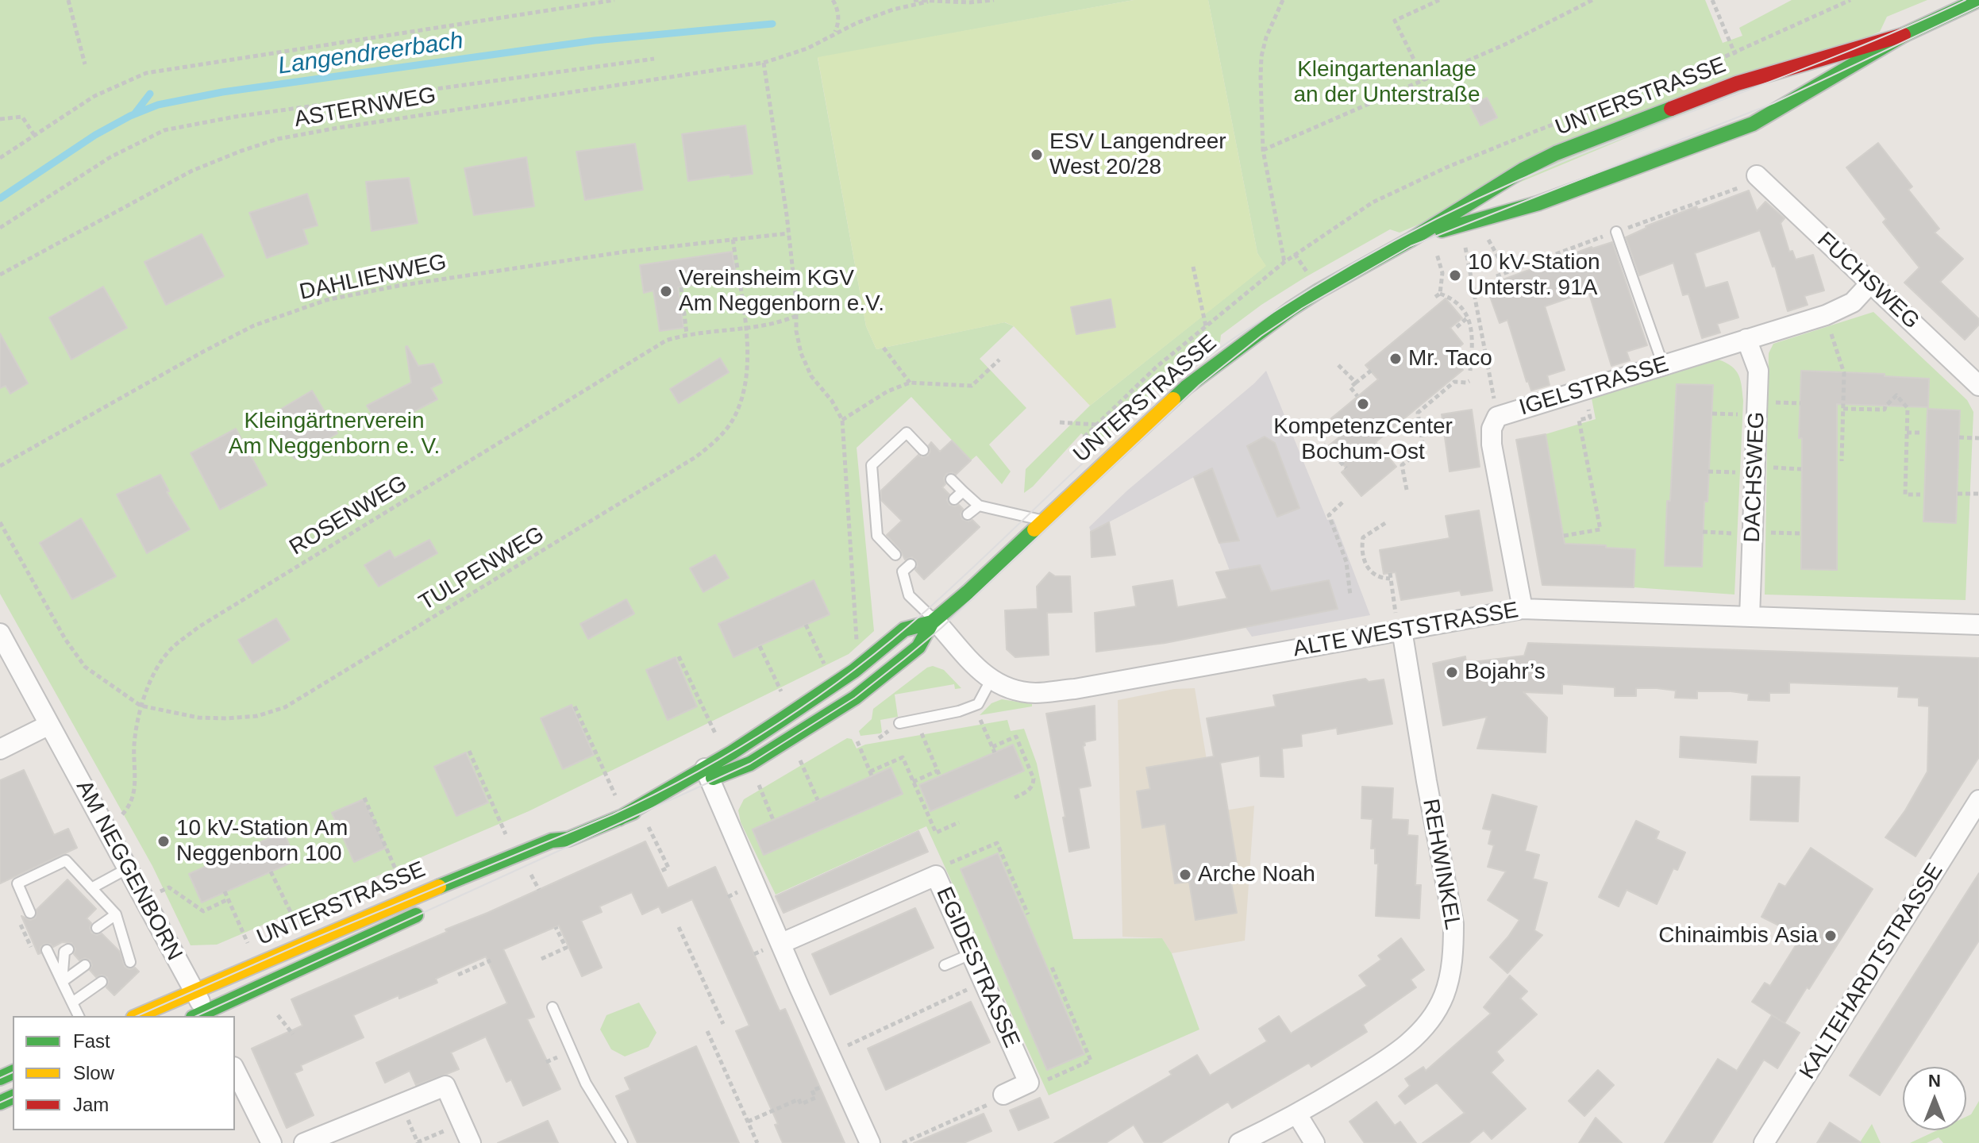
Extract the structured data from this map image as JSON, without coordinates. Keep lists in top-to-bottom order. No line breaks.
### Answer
{"streets":{"main road":["UNTERSTRASSE"],"street":["FUCHSWEG","IGELSTRASSE","DACHSWEG","ALTE WESTSTRASSE","REHWINKEL","AM NEGGENBORN","EGIDESTRASSE","KALTEHARDTSTRASSE"],"path":["ASTERNWEG","DAHLIENWEG","ROSENWEG","TULPENWEG"]},"crossings":[["UNTERSTRASSE","ALTE WESTSTRASSE"],["UNTERSTRASSE","AM NEGGENBORN"],["DAHLIENWEG","TULPENWEG"],["FUCHSWEG","IGELSTRASSE"],["IGELSTRASSE","DACHSWEG"],["IGELSTRASSE","ALTE WESTSTRASSE"],["DACHSWEG","ALTE WESTSTRASSE"],["ROSENWEG","TULPENWEG"],["ROSENWEG","AM NEGGENBORN"],["ALTE WESTSTRASSE","REHWINKEL"]],"water":["Langendreerbach"],"parks":["Kleingartenanlage an der Unterstraße","Kleingärtnerverein Am Neggenborn e. V."],"places":["ESV Langendreer West 20/28","10 kV-Station Unterstr. 91A","Vereinsheim KGV Am Neggenborn e.V.","Mr. Taco","KompetenzCenter Bochum-Ost","Bojahr’s","10 kV-Station Am Neggenborn 100","Arche Noah","Chinaimbis Asia"],"legend":["Fast","Slow","Jam"],"north":"top"}
